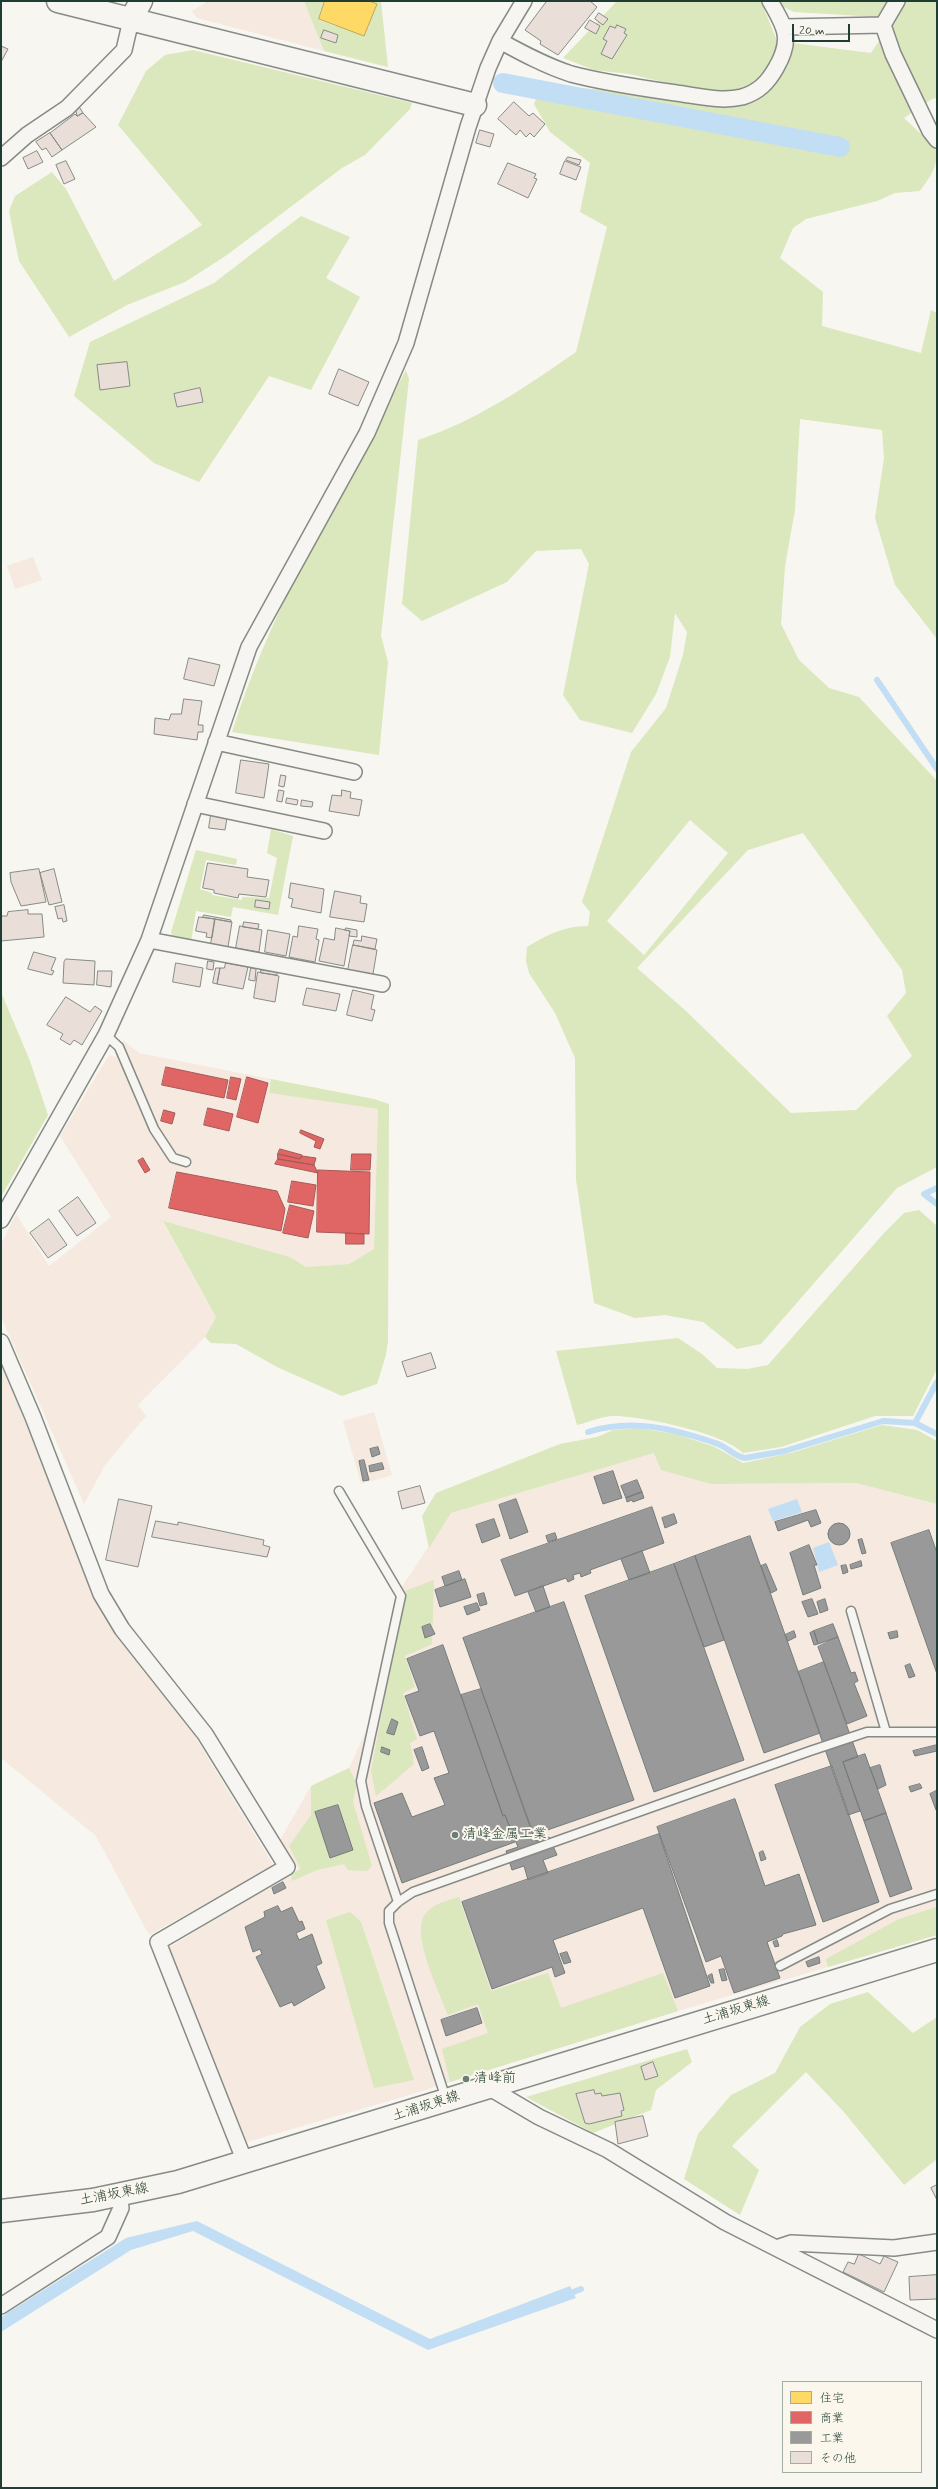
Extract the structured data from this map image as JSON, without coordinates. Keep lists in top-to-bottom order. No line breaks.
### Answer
{"streets":{"main road":["土浦坂東線"]},"places":["清峰金属工業","清峰前"],"legend":["住宅","商業","工業","その他"],"scale_bar":"20 m"}
